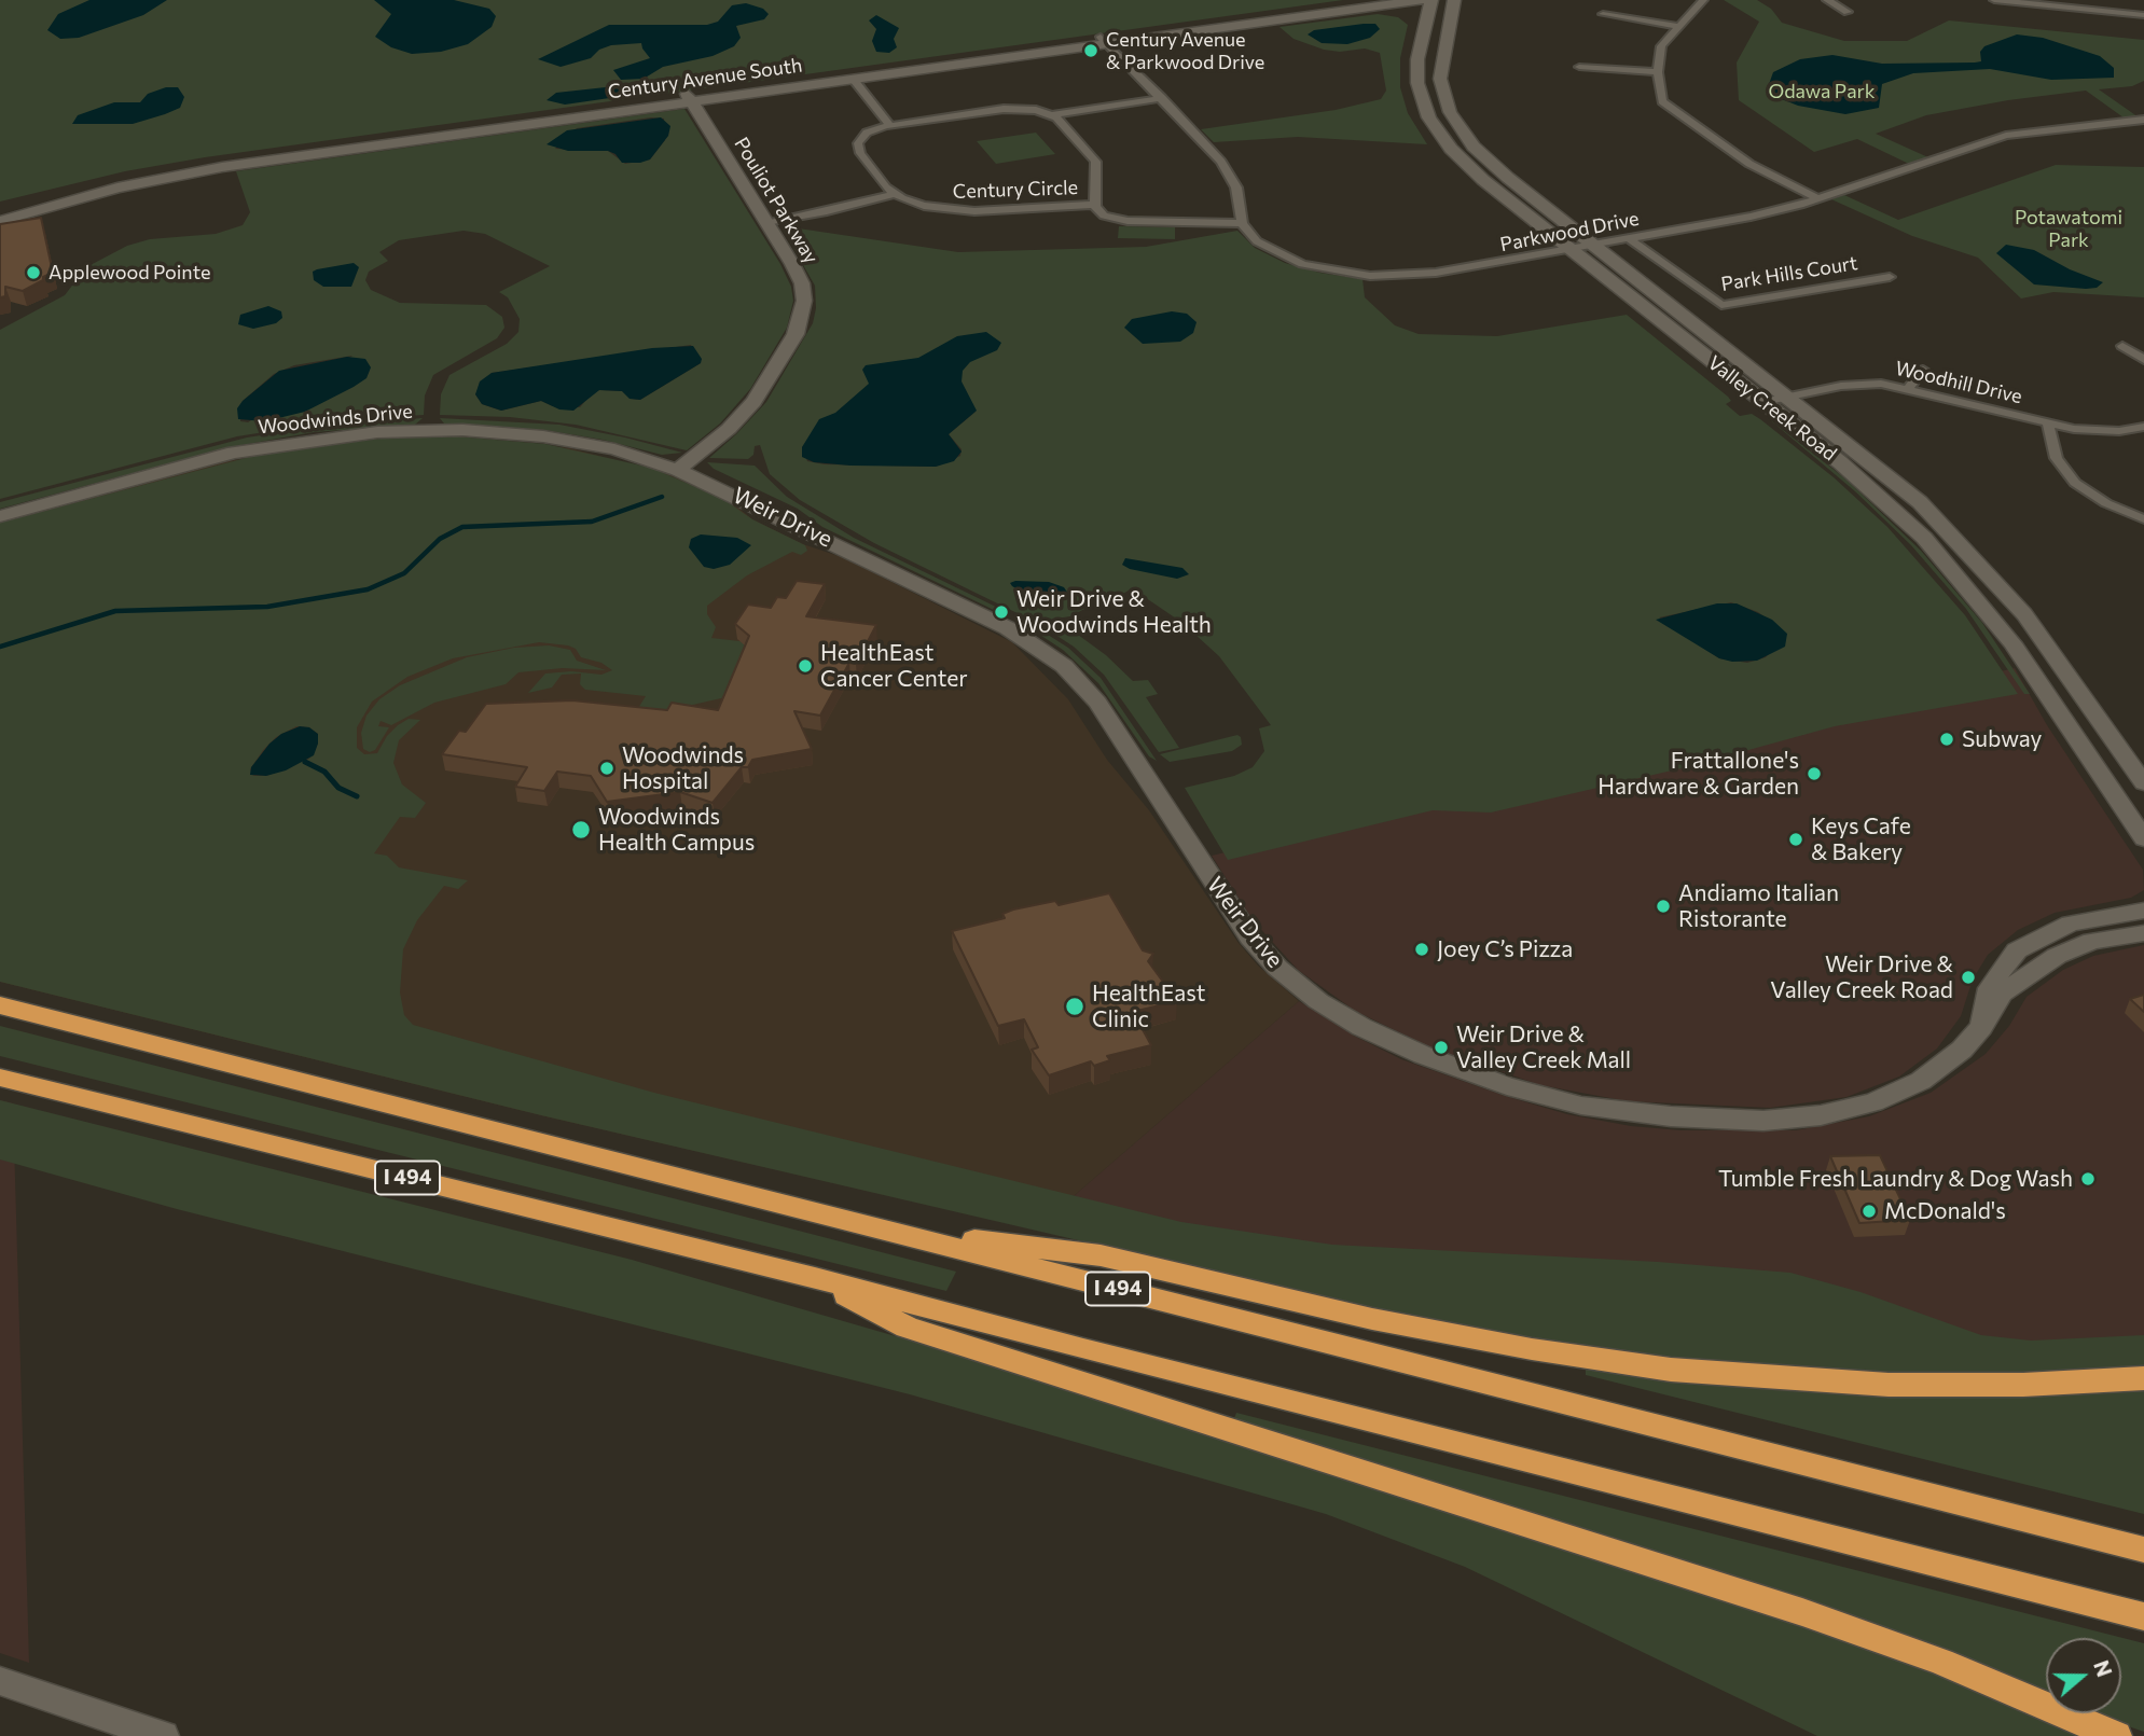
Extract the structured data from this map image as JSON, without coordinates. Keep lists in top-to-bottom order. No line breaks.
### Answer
{"streets":{"highway":["I 494"],"main road":["Century Avenue South","Pouliot Parkway","Valley Creek Road","Woodwinds Drive","Weir Drive"],"street":["Century Circle","Parkwood Drive","Park Hills Court","Woodhill Drive"]},"crossings":[["Century Avenue South","Pouliot Parkway"],["Century Circle","Parkwood Drive"],["Pouliot Parkway","Woodwinds Drive"],["Pouliot Parkway","Weir Drive"],["Parkwood Drive","Park Hills Court"],["Parkwood Drive","Valley Creek Road"],["Woodhill Drive","Valley Creek Road"],["Woodwinds Drive","Weir Drive"]],"parks":["Odawa Park","Potawatomi Park"],"places":["Century Avenue & Parkwood Drive","Applewood Pointe","Weir Drive & Woodwinds Health","HealthEast Cancer Center","Subway","Woodwinds Hospital","Frattallone's Hardware & Garden","Woodwinds Health Campus","Keys Cafe & Bakery","Andiamo Italian Ristorante","Joey C’s Pizza","Weir Drive & Valley Creek Road","HealthEast Clinic","Weir Drive & Valley Creek Mall","Tumble Fresh Laundry & Dog Wash","McDonald's"],"north":"right"}
